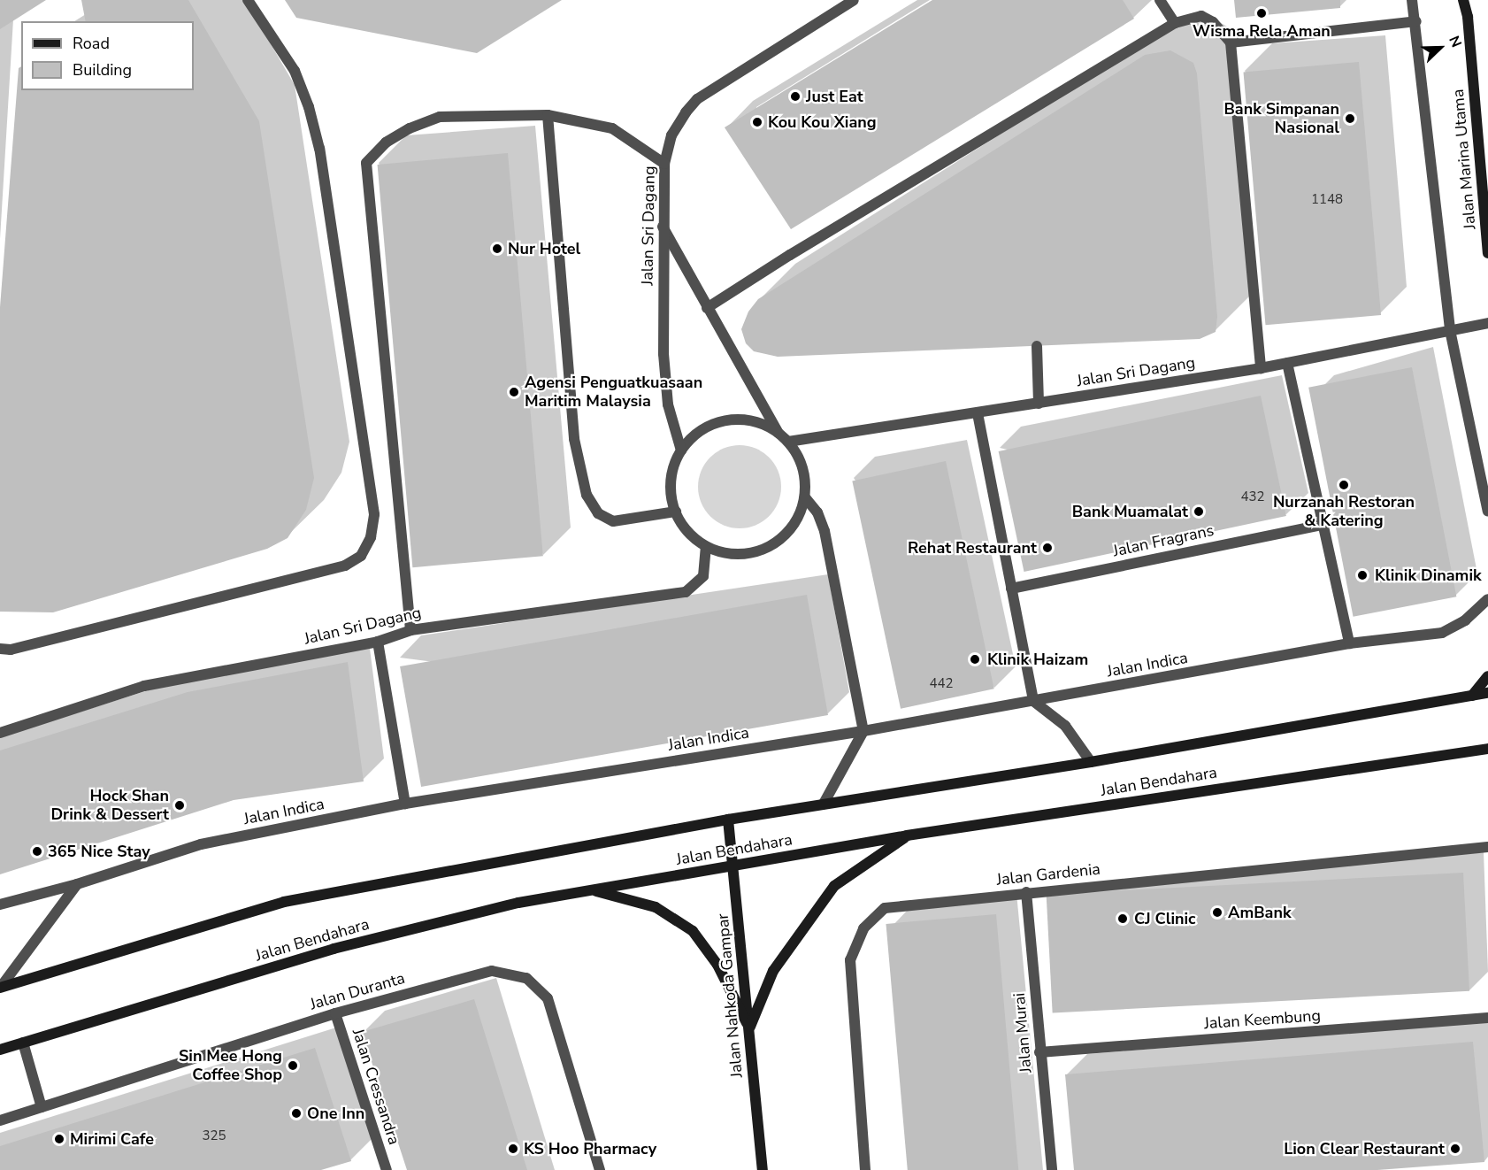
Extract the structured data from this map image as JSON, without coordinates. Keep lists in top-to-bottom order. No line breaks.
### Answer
{"streets":{"street":["Jalan Marina Utama","Jalan Sri Dagang","Jalan Fragrans","Jalan Indica","Jalan Bendahara","Jalan Gardenia","Jalan Duranta","Jalan Nahkoda Gampar","Jalan Keembung","Jalan Murai","Jalan Cressandra"]},"crossings":[["Jalan Bendahara","Jalan Nahkoda Gampar"],["Jalan Gardenia","Jalan Murai"],["Jalan Duranta","Jalan Cressandra"],["Jalan Keembung","Jalan Murai"]],"places":["Wisma Rela Aman","Just Eat","Bank Simpanan Nasional","Kou Kou Xiang","Nur Hotel","Agensi Penguatkuasaan Maritim Malaysia","Nurzanah Restoran & Katering","Bank Muamalat","Rehat Restaurant","Klinik Dinamik","Klinik Haizam","Hock Shan Drink & Dessert","365 Nice Stay","AmBank","CJ Clinic","Sin Mee Hong Coffee Shop","One Inn","Mirimi Cafe","KS Hoo Pharmacy","Lion Clear Restaurant"],"house_numbers":["1148","432","442","325"],"legend":["Road","Building"],"north":"top right"}
